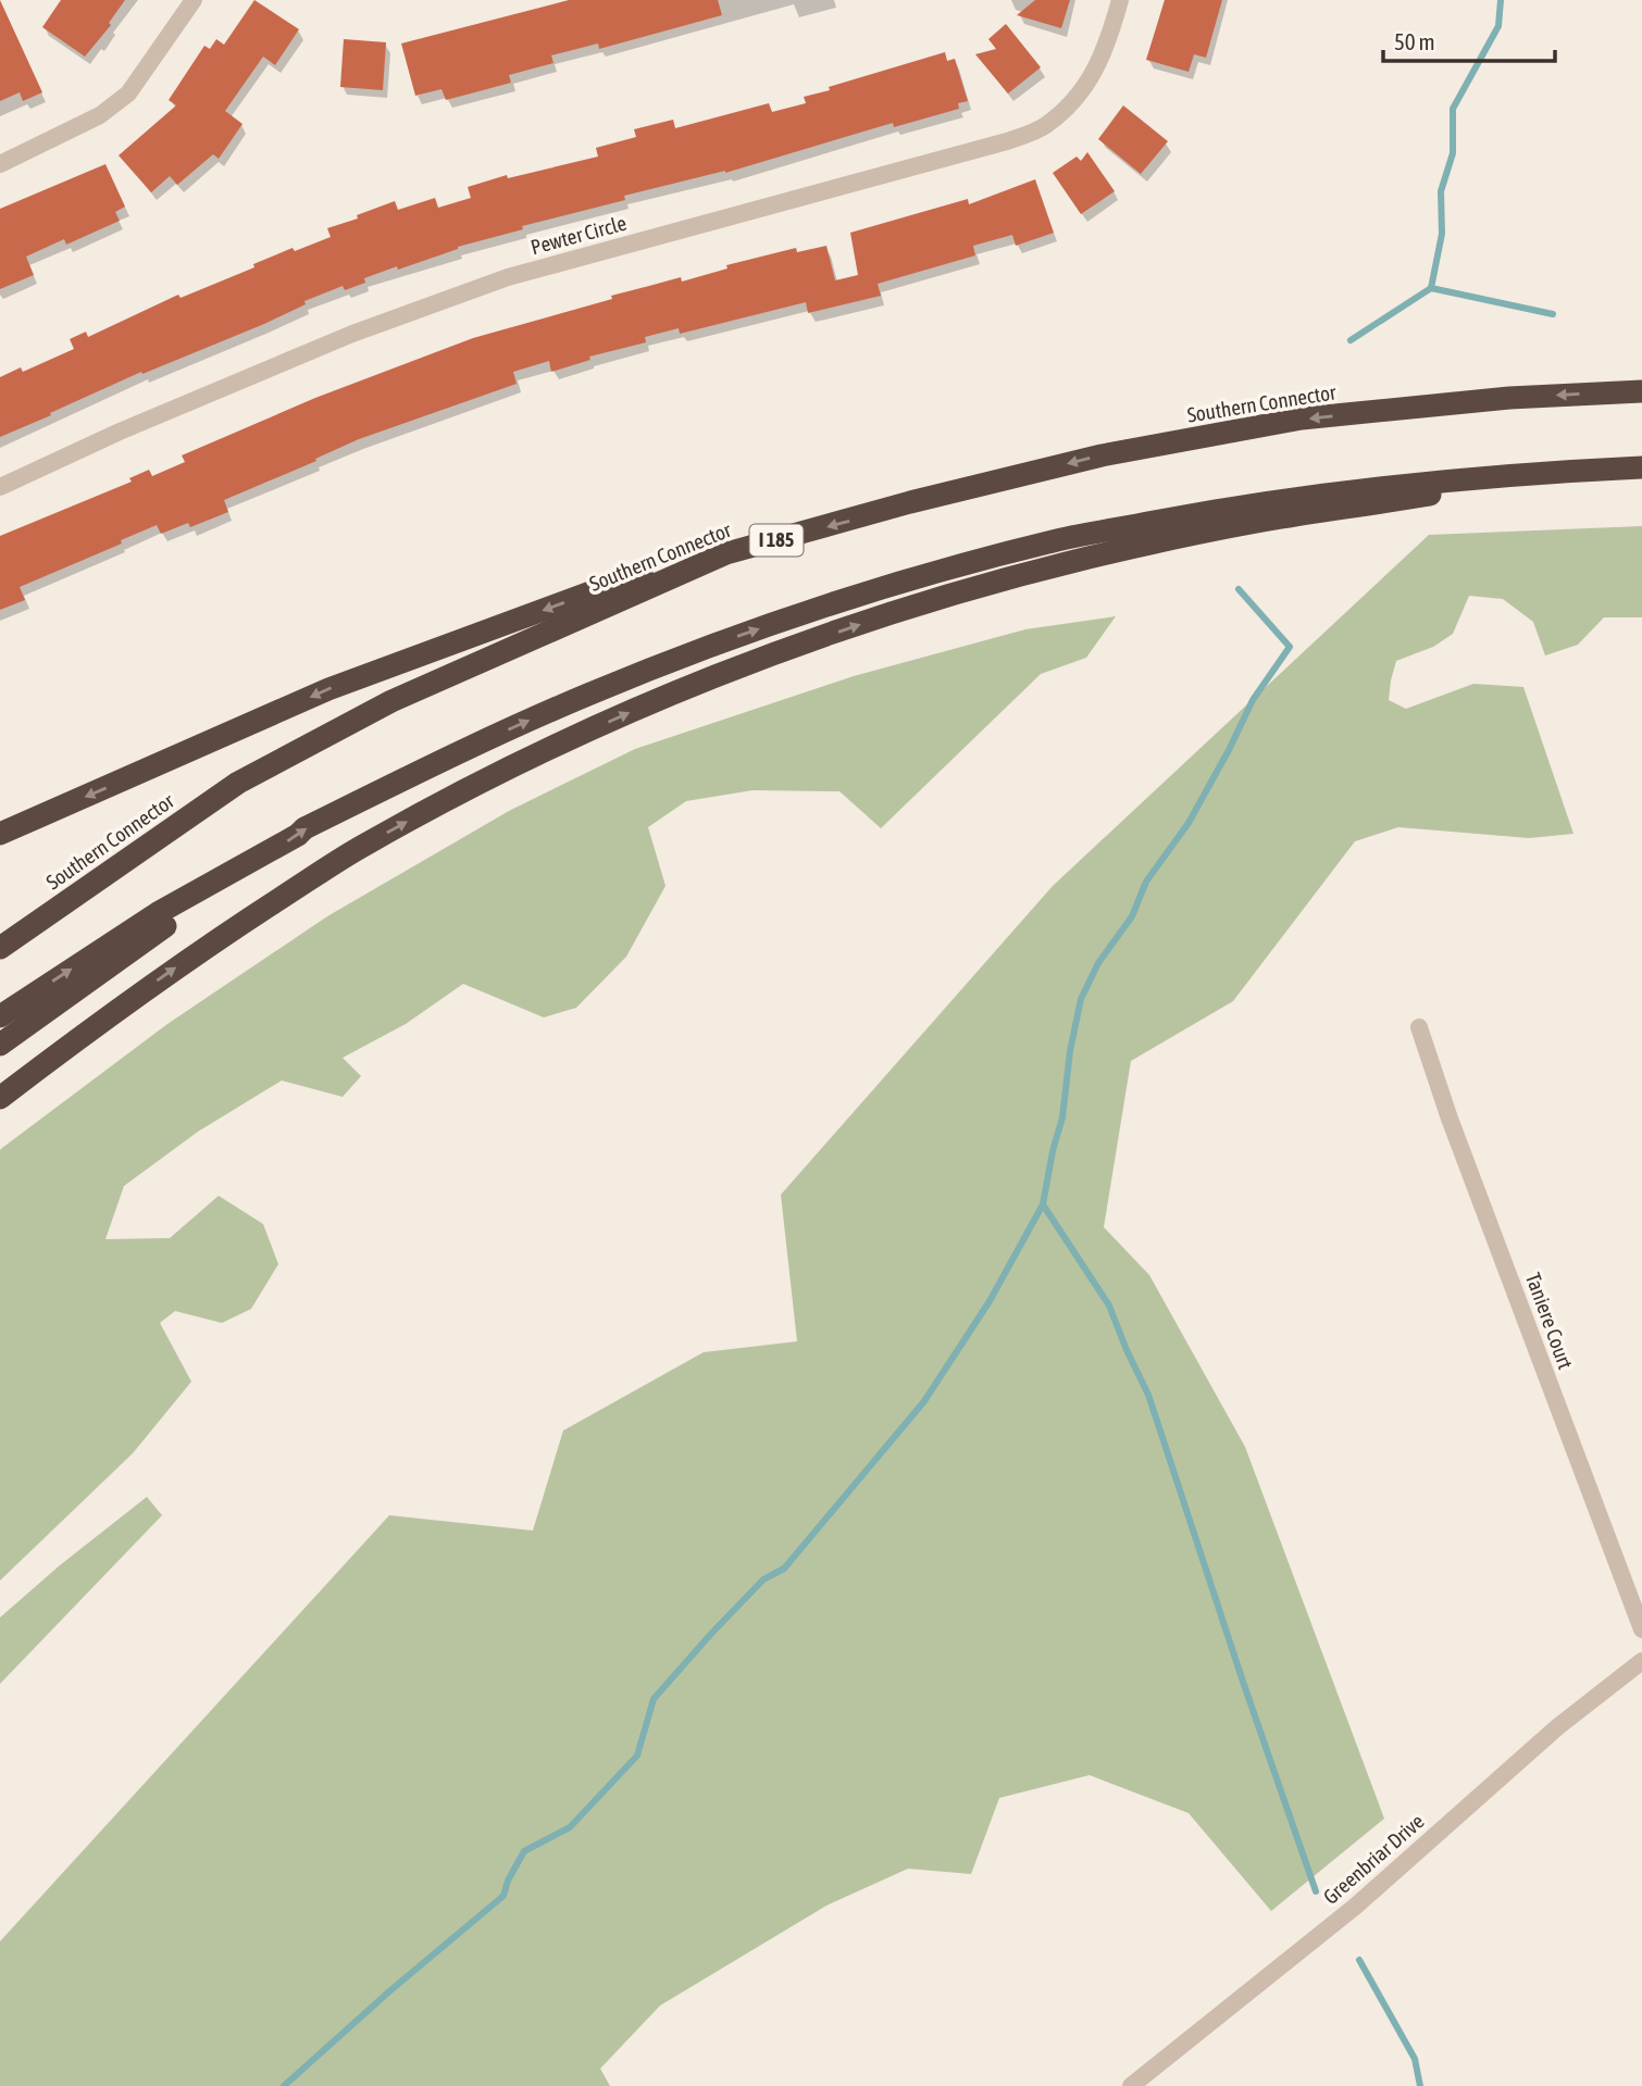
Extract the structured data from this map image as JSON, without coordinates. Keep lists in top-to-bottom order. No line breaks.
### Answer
{"streets":{"highway":["Southern Connector","I 185"],"street":["Pewter Circle","Taniere Court","Greenbriar Drive"]},"scale_bar":"50 m"}
